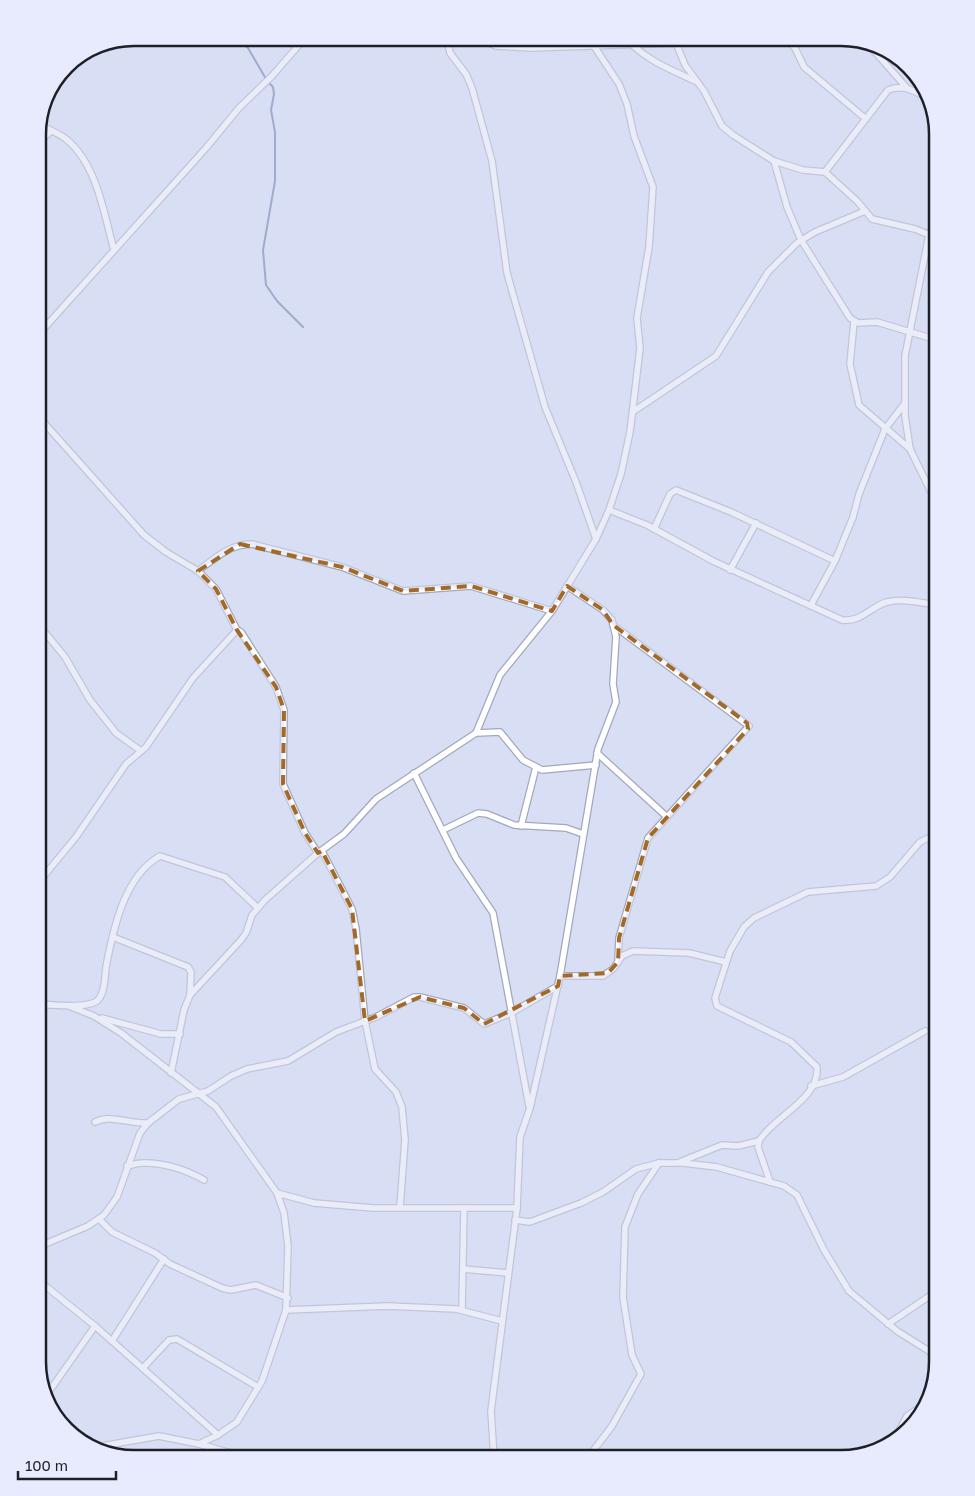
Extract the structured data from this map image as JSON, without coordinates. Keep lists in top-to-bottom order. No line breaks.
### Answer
{"scale_bar":"100 m"}
